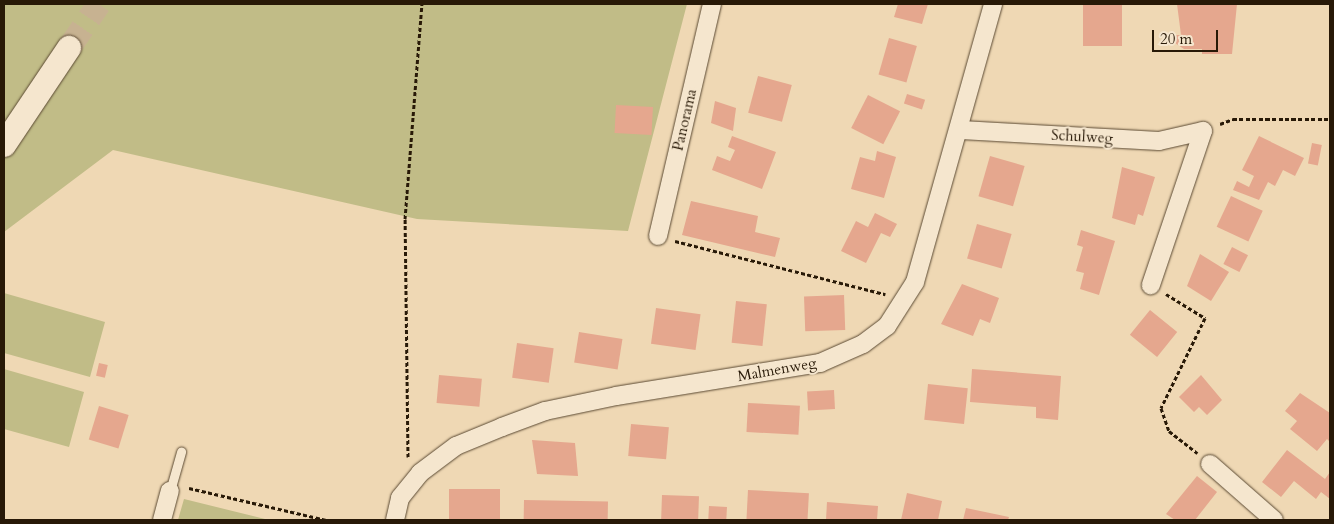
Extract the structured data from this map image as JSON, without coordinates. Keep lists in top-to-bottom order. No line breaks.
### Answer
{"streets":{"street":["Panorama","Schulweg","Malmenweg"]},"crossings":[["Schulweg","Malmenweg"]],"scale_bar":"20 m"}
